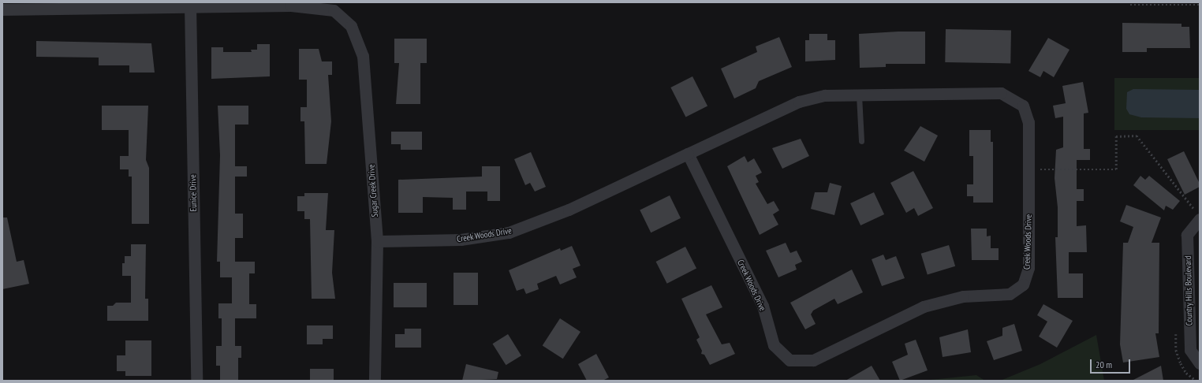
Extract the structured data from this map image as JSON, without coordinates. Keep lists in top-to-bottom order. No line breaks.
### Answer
{"streets":{"street":["Sugar Creek Drive","Eunice Drive","Creek Woods Drive","Country Hills Boulevard"]},"crossings":[["Sugar Creek Drive","Creek Woods Drive"]],"scale_bar":"20 m"}
